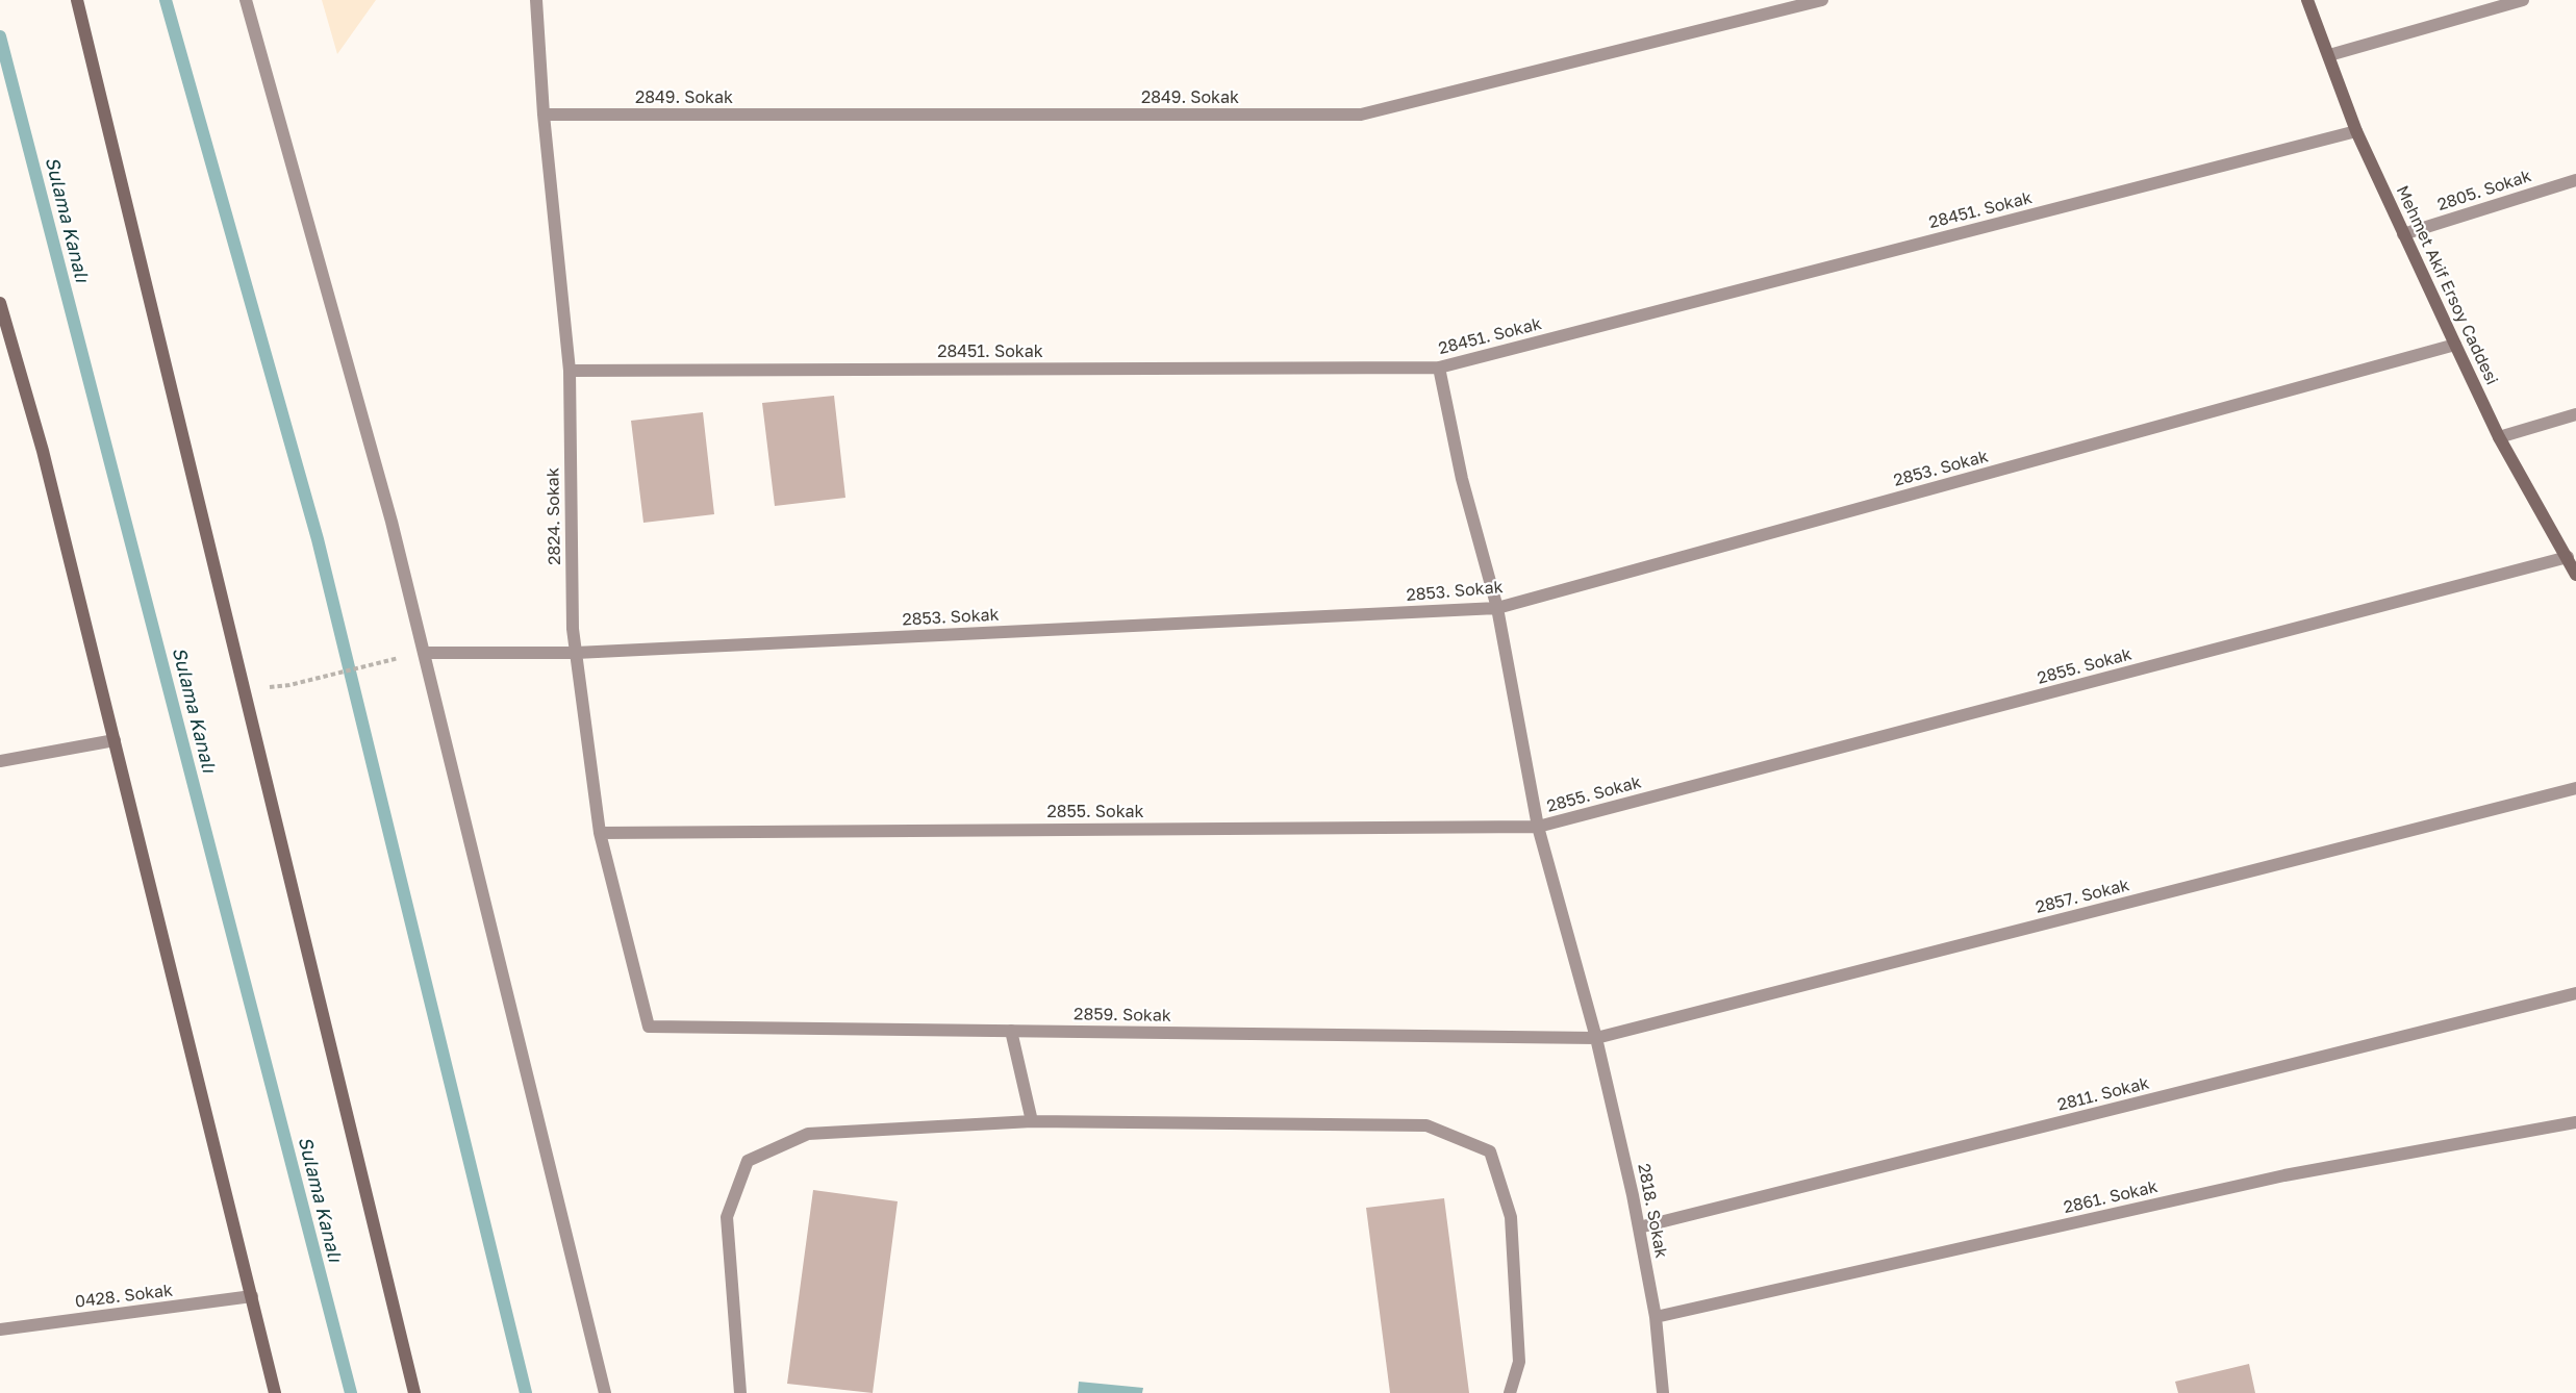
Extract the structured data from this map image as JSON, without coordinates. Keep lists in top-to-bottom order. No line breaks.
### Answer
{"streets":{"street":["2849. Sokak","2805. Sokak","28451. Sokak","Mehmet Akif Ersoy Caddesi","2853. Sokak","2824. Sokak","2855. Sokak","2857. Sokak","2859. Sokak","2811. Sokak","2861. Sokak","2818. Sokak","0428. Sokak"]},"crossings":[["2849. Sokak","2824. Sokak"],["2805. Sokak","Mehmet Akif Ersoy Caddesi"],["28451. Sokak","Mehmet Akif Ersoy Caddesi"],["28451. Sokak","2824. Sokak"],["28451. Sokak","2818. Sokak"],["Mehmet Akif Ersoy Caddesi","2853. Sokak"],["Mehmet Akif Ersoy Caddesi","2855. Sokak"],["2853. Sokak","2824. Sokak"],["2853. Sokak","2818. Sokak"],["2824. Sokak","2855. Sokak"],["2824. Sokak","2859. Sokak"],["2855. Sokak","2818. Sokak"],["2857. Sokak","2859. Sokak"],["2857. Sokak","2818. Sokak"],["2859. Sokak","2818. Sokak"],["2811. Sokak","2818. Sokak"],["2861. Sokak","2818. Sokak"]],"water":["Sulama Kanalı"]}
